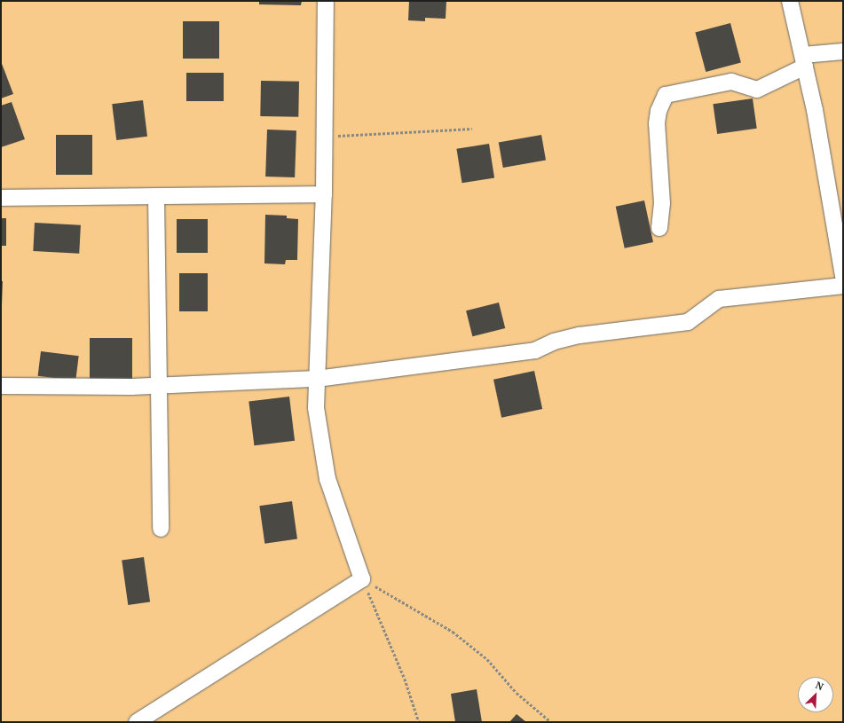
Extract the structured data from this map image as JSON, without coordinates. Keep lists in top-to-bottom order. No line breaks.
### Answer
{"north":"top right"}
